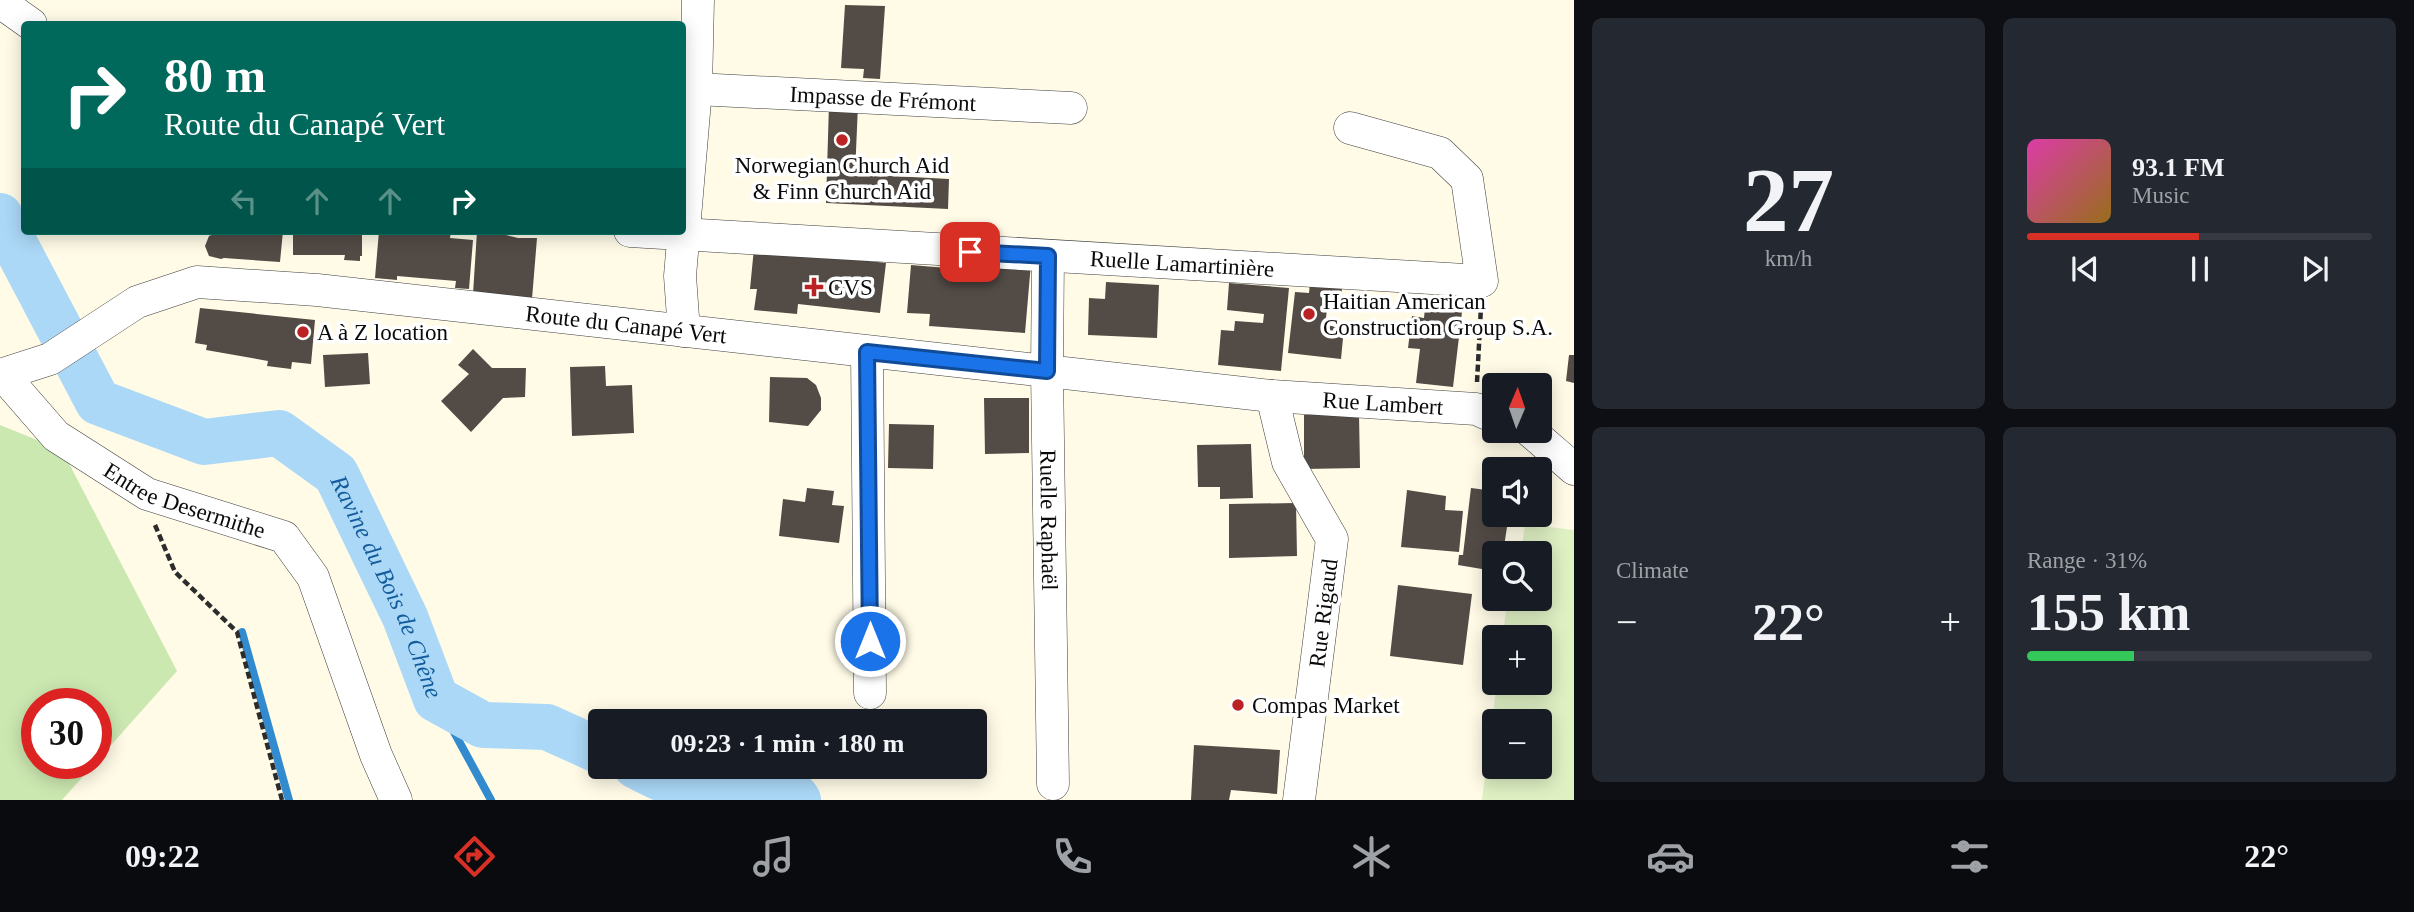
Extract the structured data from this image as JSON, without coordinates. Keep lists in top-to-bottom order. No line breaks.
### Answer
{"streets":{"street":["Impasse de Frémont","Ruelle Lamartinière","Route du Canapé Vert","Rue Lambert","Entree Desermithe","Ruelle Raphaël","Rue Rigaud"]},"crossings":[["Ruelle Lamartinière","Ruelle Raphaël"],["Route du Canapé Vert","Rue Lambert"],["Route du Canapé Vert","Entree Desermithe"],["Route du Canapé Vert","Ruelle Raphaël"],["Route du Canapé Vert","Rue Rigaud"],["Rue Lambert","Rue Rigaud"]],"water":["Ravine du Bois de Chêne"],"places":{"other":["Norwegian Church Aid & Finn Church Aid","Haitian American Construction Group S.A.","A à Z location","Compas Market"],"health":["CVS"]},"north":"top","page":{"tile":[["27","km/h"],"Climate",["Range · 31%","155 km"]],"turn":["80 m","Route du Canapé Vert"],"song":["93.1 FM","Music"],"map_buttons":["+","−"],"heat":["−","22°","+"],"limit":"30","trip":"09:23 · 1 min · 180 m","tabs":["09:22","22°"]}}
